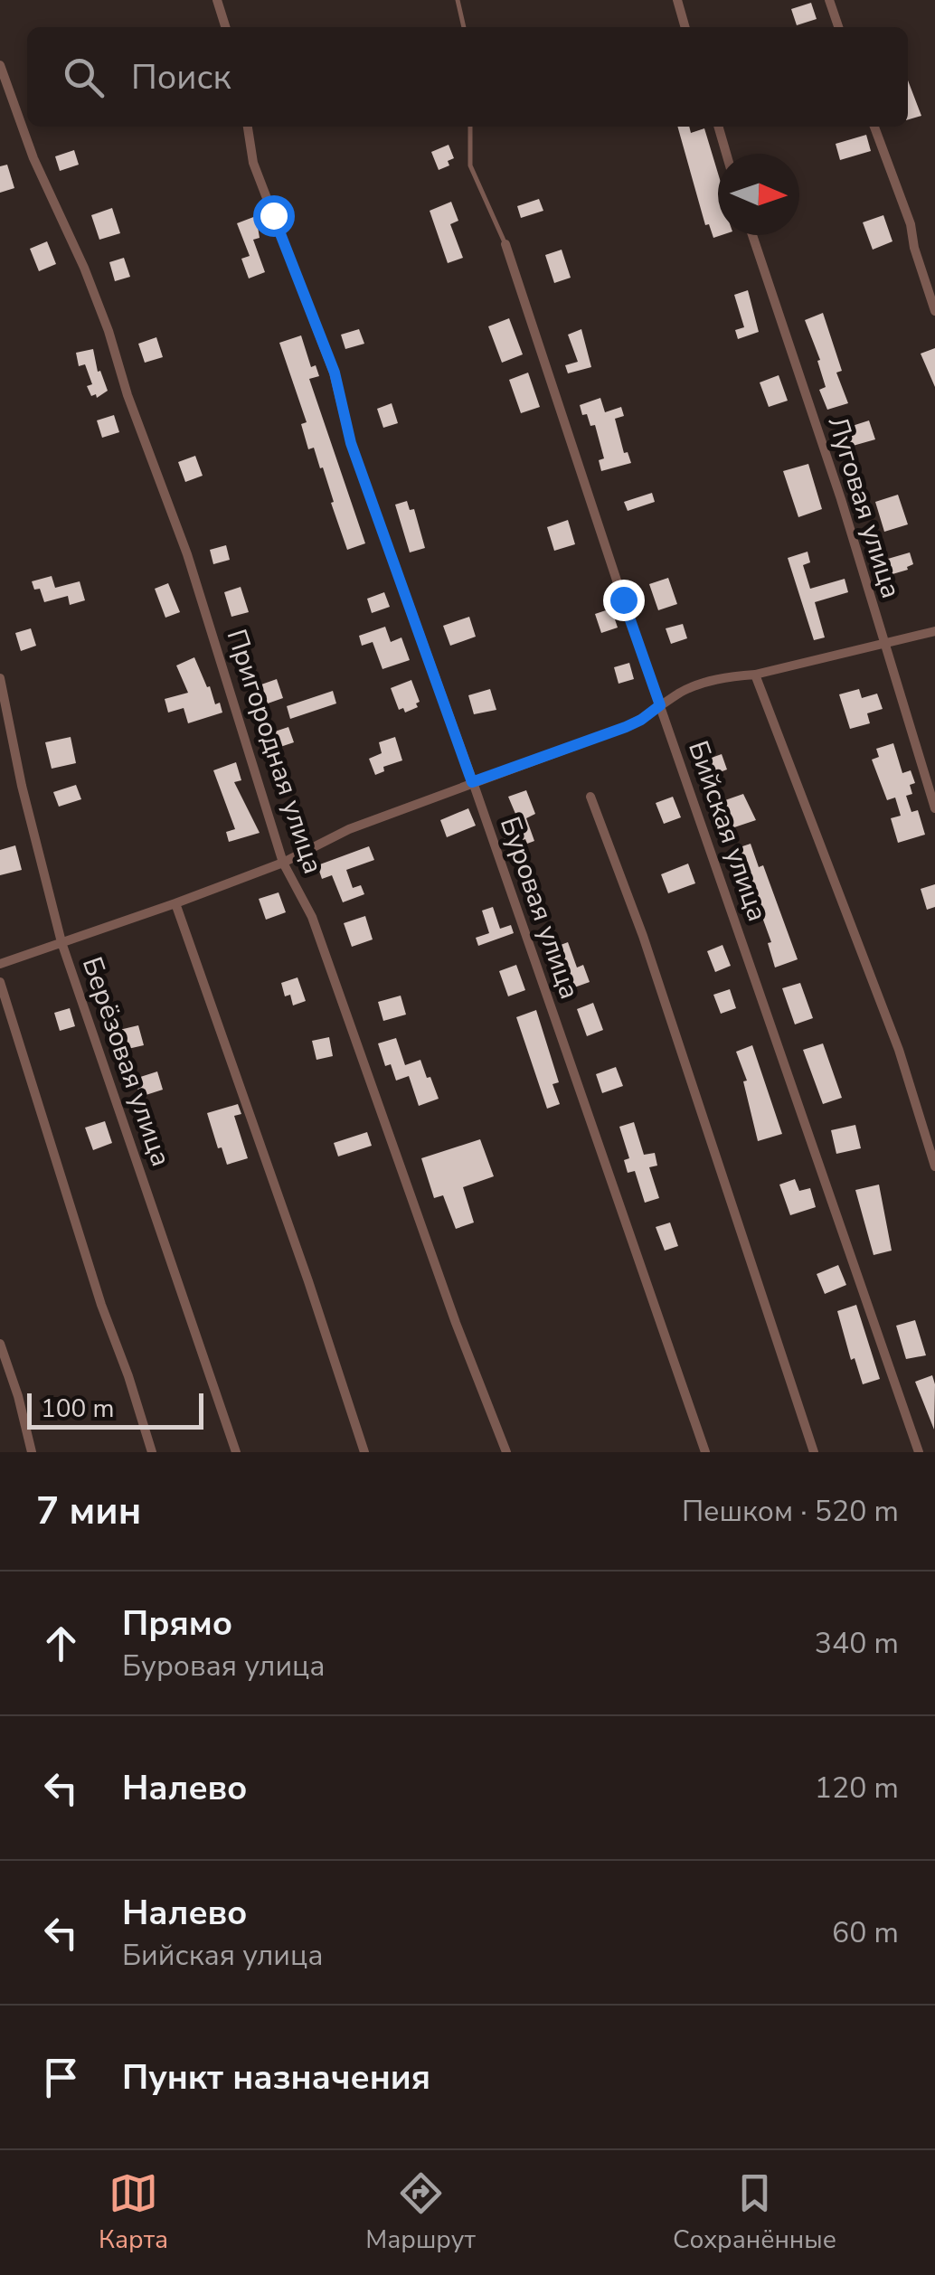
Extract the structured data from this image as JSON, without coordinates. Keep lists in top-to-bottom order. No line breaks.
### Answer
{"streets":{"street":["Луговая улица","Пригородная улица","Бийская улица","Буровая улица","Берёзовая улица"]},"scale_bar":"100 m","north":"right","page":{"search":"Поиск","scale":"100 m","heading":["7 мин","Пешком · 520 m"],"list":[["Прямо","Буровая улица","340 m"],["Налево","120 m"],["Налево","Бийская улица","60 m"],"Пункт назначения"],"nav":["Карта","Маршрут","Сохранённые"]}}
